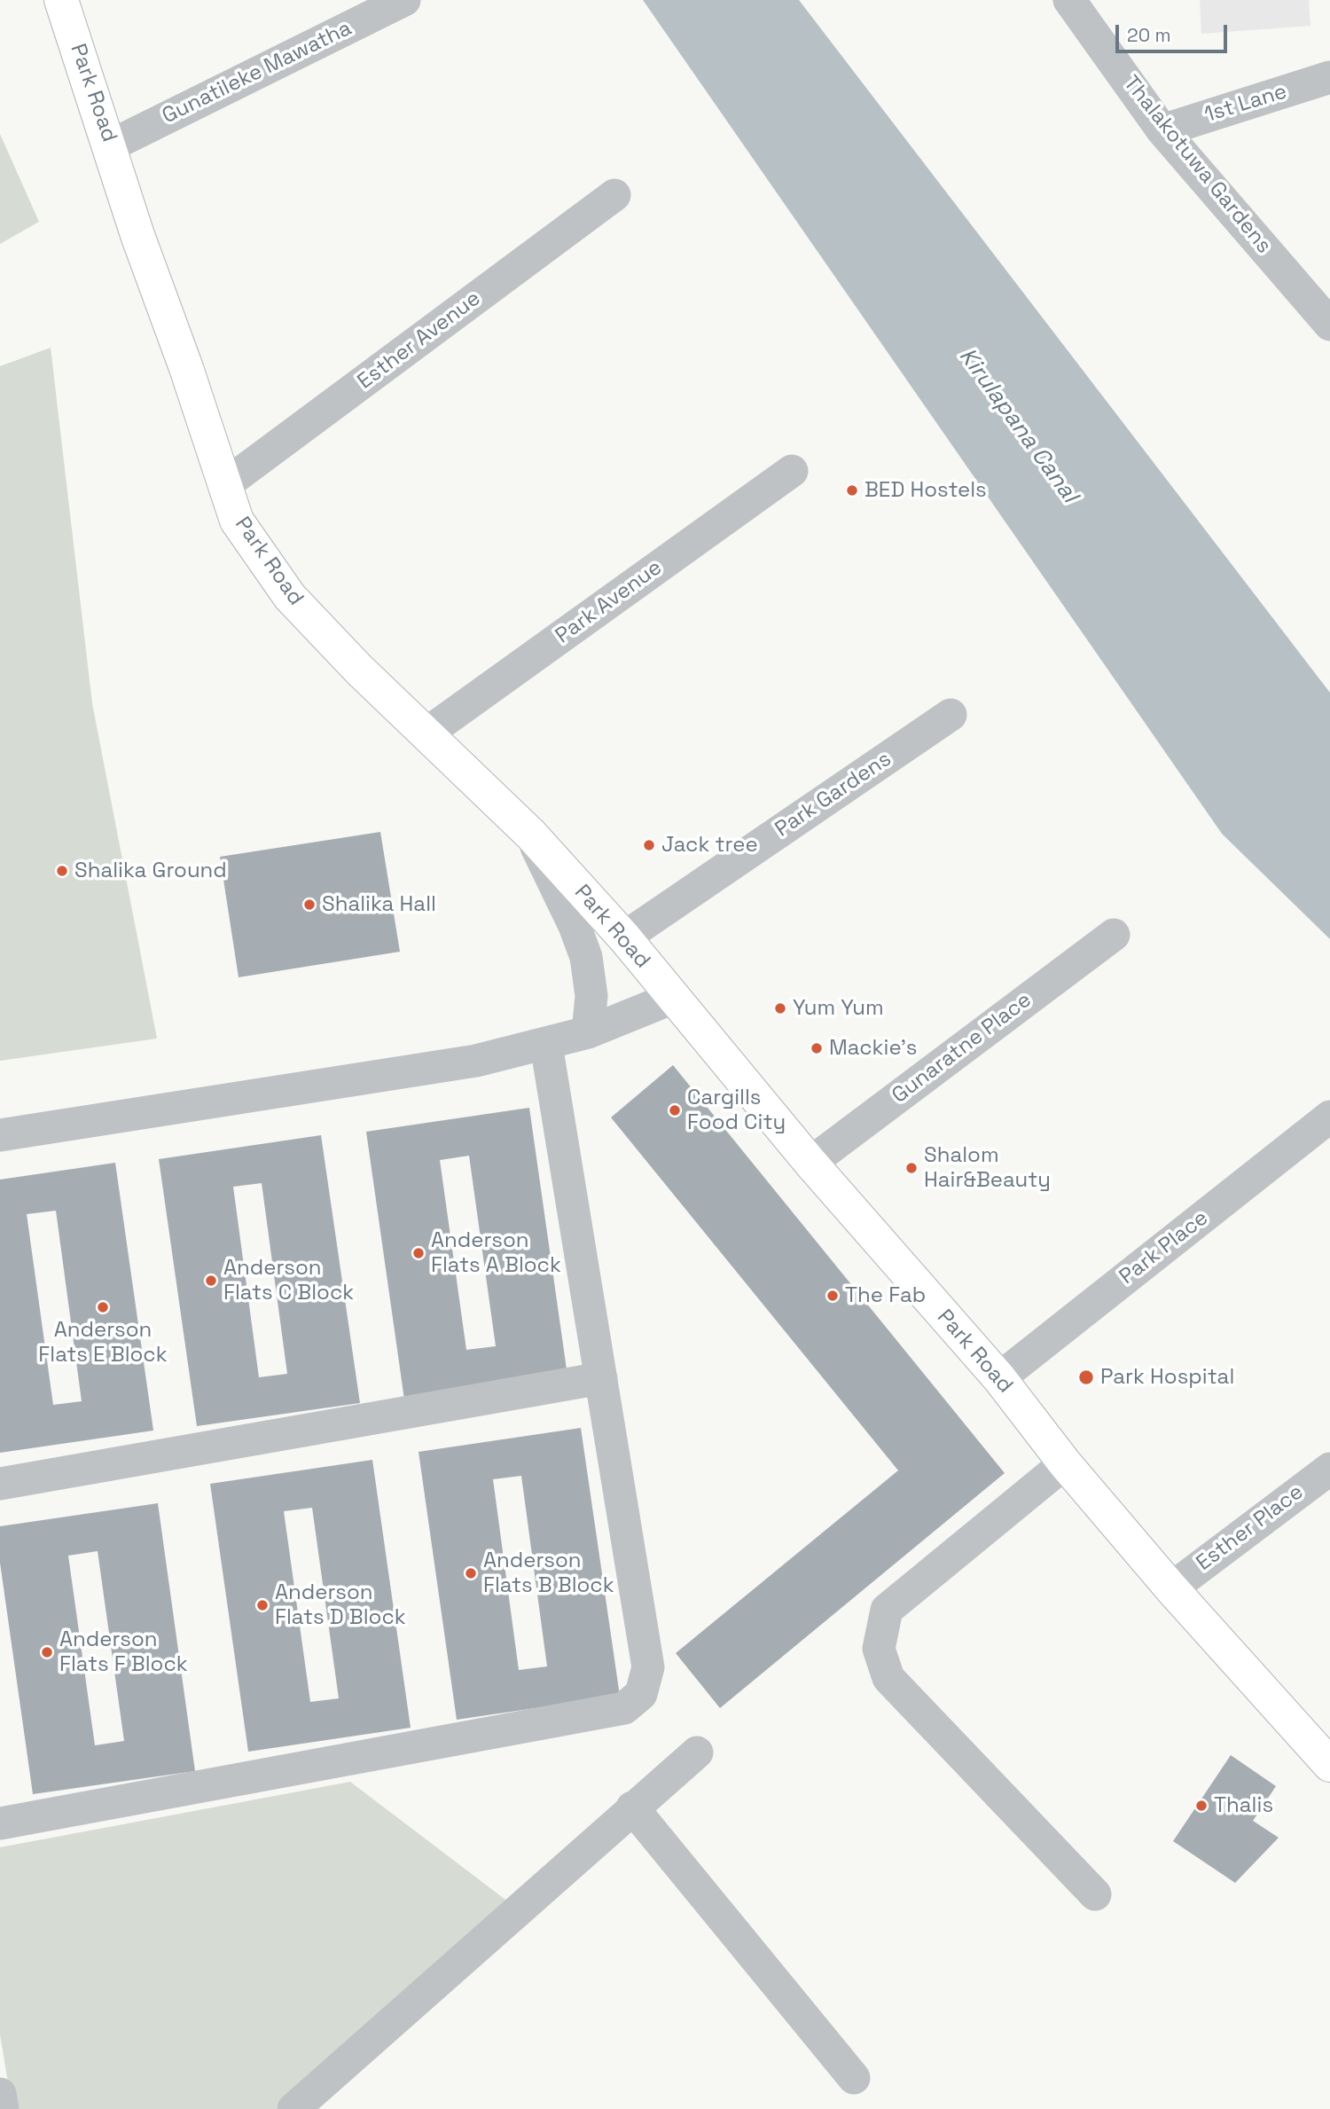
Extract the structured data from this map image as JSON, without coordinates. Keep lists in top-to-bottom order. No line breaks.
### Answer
{"streets":{"main road":["Park Road"],"street":["Gunatileke Mawatha","1st Lane","Thalakotuwa Gardens","Esther Avenue","Park Avenue","Park Gardens","Gunaratne Place","Park Place","Esther Place"]},"crossings":[["Gunatileke Mawatha","Park Road"],["Park Road","Esther Avenue"],["Park Road","Park Avenue"],["Park Road","Park Gardens"],["Park Road","Gunaratne Place"],["Park Road","Park Place"],["Park Road","Esther Place"],["1st Lane","Thalakotuwa Gardens"]],"water":["Kirulapana Canal"],"places":["BED Hostels","Jack tree","Shalika Ground","Shalika Hall","Yum Yum","Mackie's","Cargills Food City","Shalom Hair&Beauty","Anderson Flats A Block","Anderson Flats C Block","The Fab","Anderson Flats E Block","Park Hospital","Anderson Flats B Block","Anderson Flats D Block","Anderson Flats F Block","Thalis"],"scale_bar":"20 m"}
